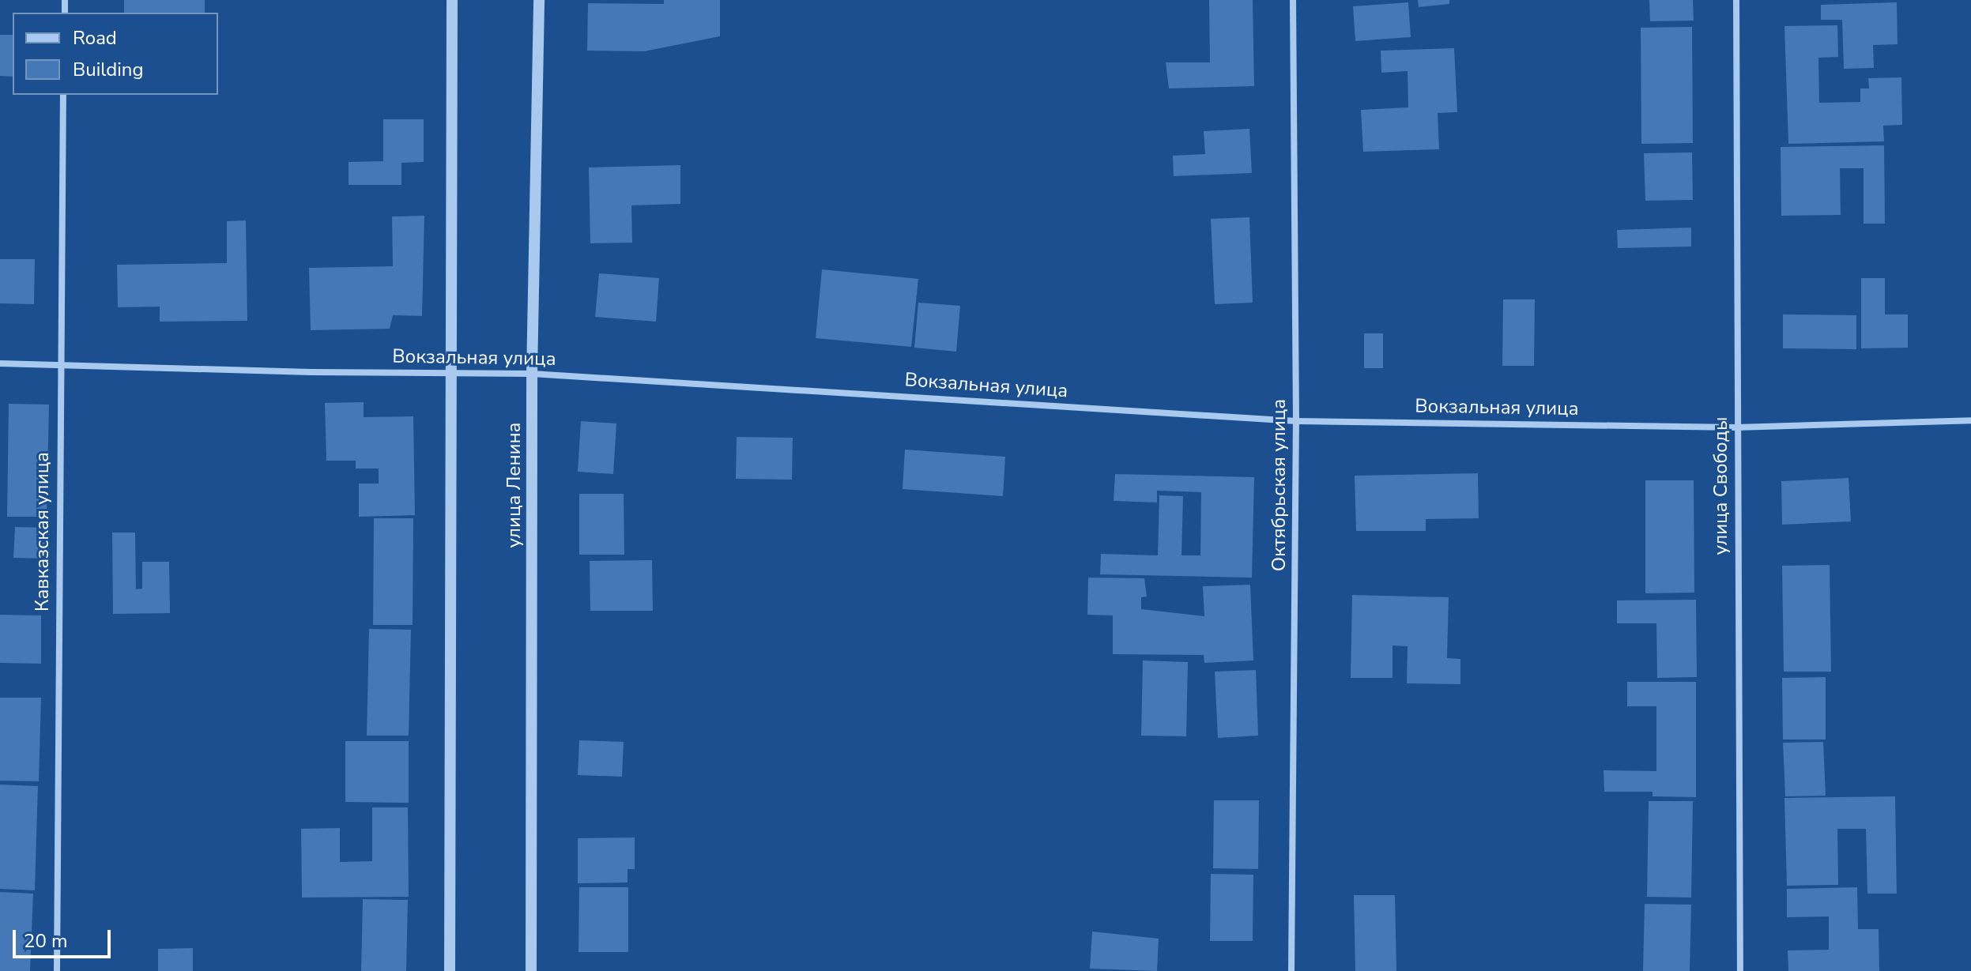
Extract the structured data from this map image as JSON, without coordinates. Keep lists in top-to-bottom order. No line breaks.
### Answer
{"streets":{"street":["Вокзальная улица","улица Ленина","Октябрьская улица","улица Свободы","Кавказская улица"]},"crossings":[["Вокзальная улица","улица Ленина"],["Вокзальная улица","Октябрьская улица"],["Вокзальная улица","улица Свободы"],["Вокзальная улица","Кавказская улица"]],"legend":["Road","Building"],"scale_bar":"20 m"}
